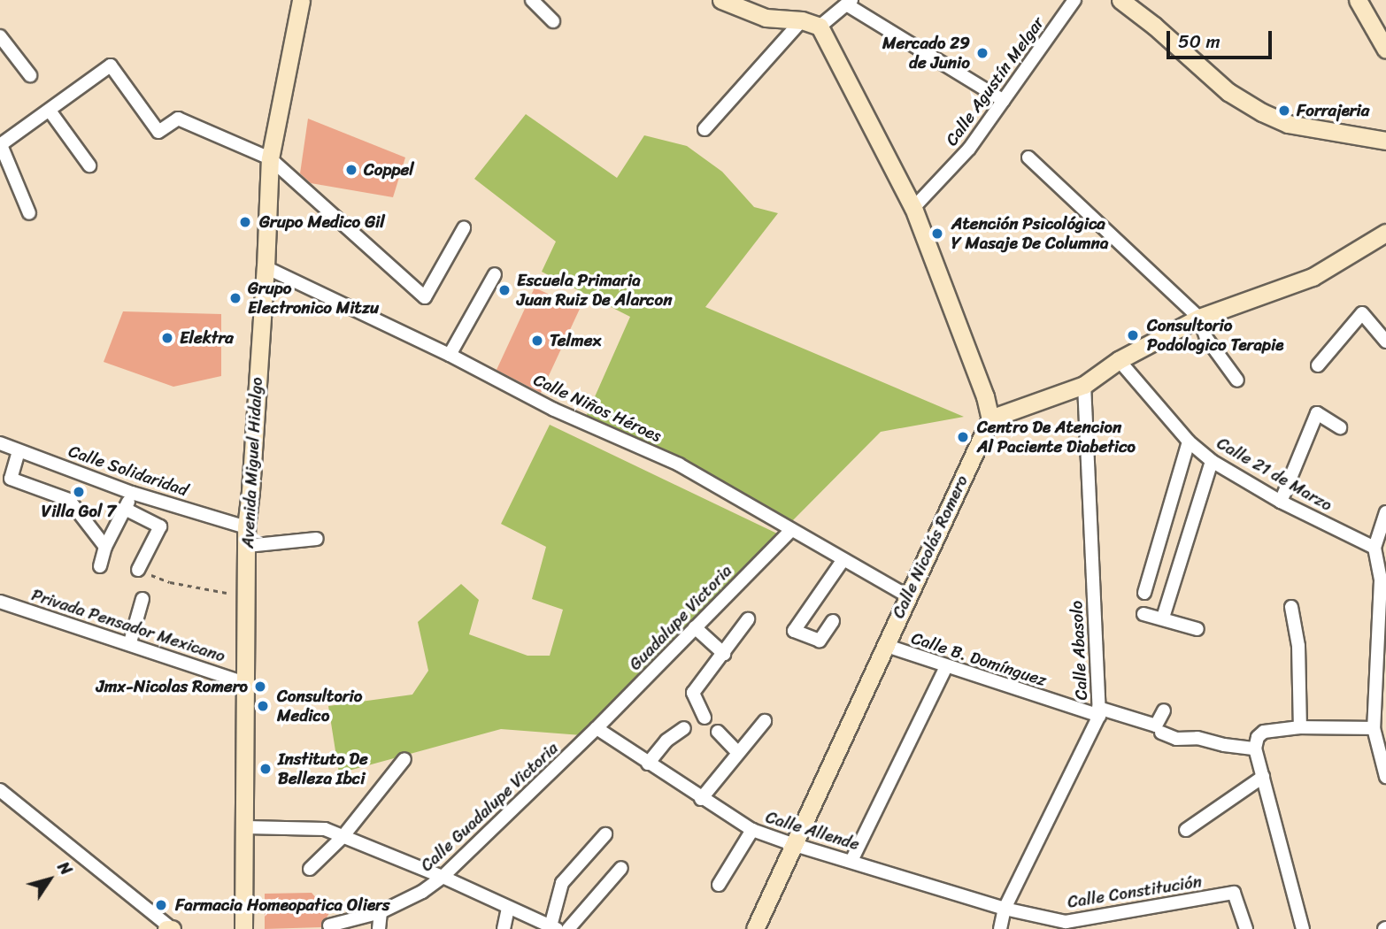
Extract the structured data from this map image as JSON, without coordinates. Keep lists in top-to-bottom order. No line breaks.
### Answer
{"streets":{"main road":["Avenida Miguel Hidalgo","Calle Nicolás Romero"],"street":["Calle Agustín Melgar","Calle Niños Héroes","Calle Solidaridad","Calle 21 de Marzo","Guadalupe Victoria","Privada Pensador Mexicano","Calle Abasolo","Calle B. Domínguez","Calle Guadalupe Victoria","Calle Allende","Calle Constitución"]},"crossings":[["Calle Niños Héroes","Avenida Miguel Hidalgo"],["Calle Niños Héroes","Calle Nicolás Romero"],["Calle Niños Héroes","Guadalupe Victoria"],["Avenida Miguel Hidalgo","Calle Solidaridad"],["Avenida Miguel Hidalgo","Privada Pensador Mexicano"],["Calle Nicolás Romero","Calle B. Domínguez"],["Calle Nicolás Romero","Calle Allende"],["Guadalupe Victoria","Calle Guadalupe Victoria"],["Guadalupe Victoria","Calle Allende"],["Calle Abasolo","Calle B. Domínguez"],["Calle Abasolo","Calle Allende"],["Calle Abasolo","Calle Constitución"],["Calle Guadalupe Victoria","Calle Allende"],["Calle Allende","Calle Constitución"]],"places":["Mercado 29 de Junio","Forrajeria","Coppel","Grupo Medico Gil","Atención Psicológica Y Masaje De Columna","Escuela Primaria Juan Ruiz De Alarcon","Grupo Electronico Mitzu","Consultorio Podologico Terapie","Elektra","Telmex","Centro De Atencion Al Paciente Diabetico","Villa Gol 7","Jmx-Nicolas Romero","Consultorio Medico","Instituto De Belleza Ibci","Farmacia Homeopatica Oliers"],"scale_bar":"50 m","north":"top right"}
